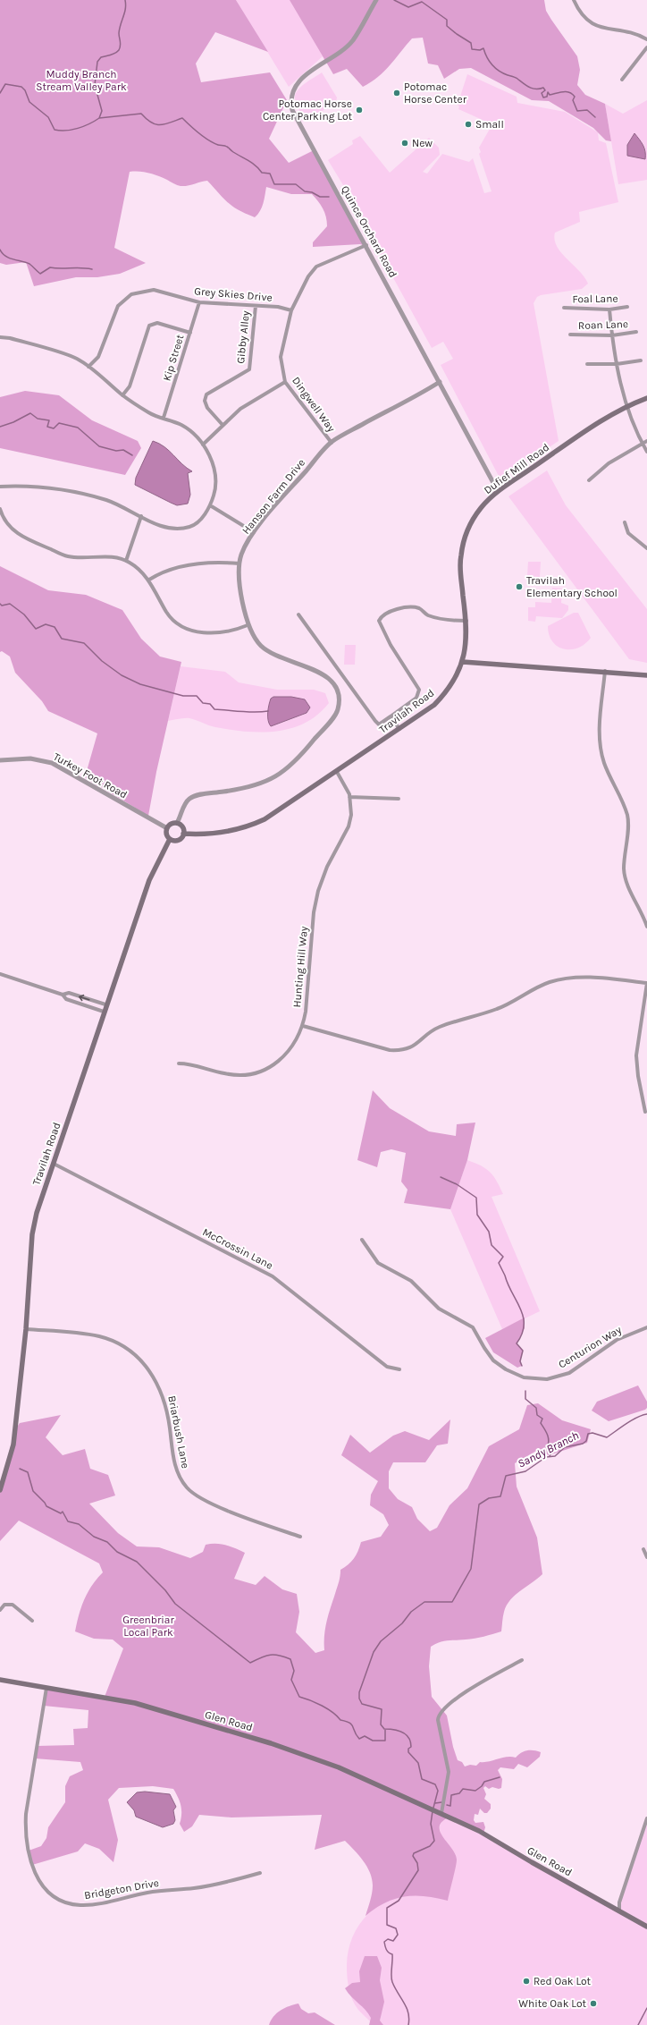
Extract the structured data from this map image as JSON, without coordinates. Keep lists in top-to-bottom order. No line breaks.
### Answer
{"streets":{"main road":["Dufief Mill Road","Travilah Road","Glen Road"],"street":["Quince Orchard Road","Grey Skies Drive","Foal Lane","Roan Lane","Gibby Alley","Kip Street","Dingwell Way","Hanson Farm Drive","Turkey Foot Road","Hunting Hill Way","McCrossin Lane","Centurion Way","Briarbush Lane","Bridgeton Drive"]},"crossings":[["Quince Orchard Road","Dingwell Way"],["Quince Orchard Road","Dufief Mill Road"],["Quince Orchard Road","Hanson Farm Drive"],["Grey Skies Drive","Gibby Alley"],["Grey Skies Drive","Kip Street"],["Grey Skies Drive","Dingwell Way"],["Dingwell Way","Hanson Farm Drive"],["Dufief Mill Road","Travilah Road"],["Hanson Farm Drive","Travilah Road"],["Hanson Farm Drive","Turkey Foot Road"],["Travilah Road","Turkey Foot Road"],["Travilah Road","Hunting Hill Way"],["Travilah Road","McCrossin Lane"],["Travilah Road","Briarbush Lane"],["Glen Road","Bridgeton Drive"]],"water":["Sandy Branch"],"parks":["Muddy Branch Stream Valley Park","Greenbriar Local Park"],"places":["Potomac Horse Center","Potomac Horse Center Parking Lot","Small","New","Travilah Elementary School","Red Oak Lot","White Oak Lot"]}
